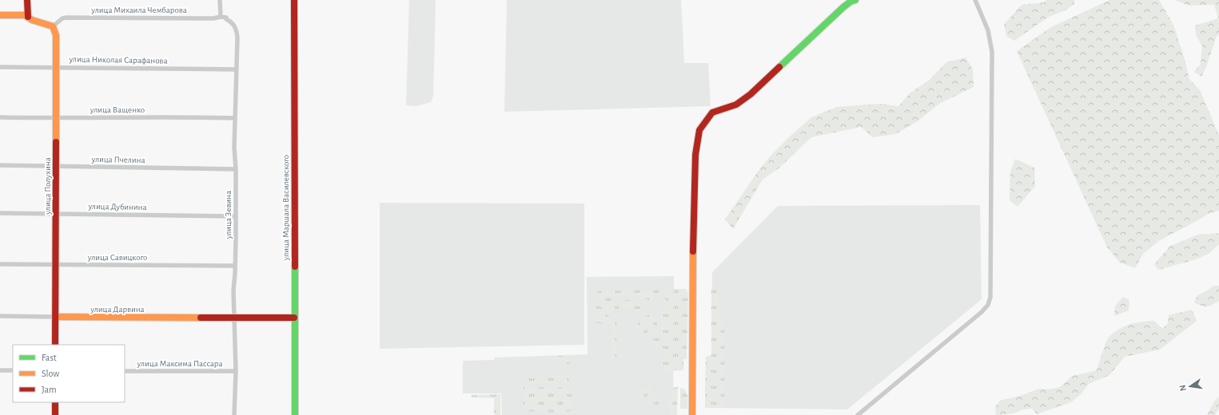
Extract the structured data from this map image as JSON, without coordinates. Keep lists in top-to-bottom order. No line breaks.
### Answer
{"streets":{"main road":["улица Полухина","улица Маршала Василевского","улица Дарвина"],"street":["улица Михаила Чембарова","улица Николая Сарафанова","улица Ващенко","улица Пчелина","улица Дубинина","улица Зевина","улица Савицкого","улица Максима Пассара"]},"crossings":[["улица Михаила Чембарова","улица Полухина"],["улица Михаила Чембарова","улица Зевина"],["улица Николая Сарафанова","улица Полухина"],["улица Николая Сарафанова","улица Зевина"],["улица Ващенко","улица Полухина"],["улица Ващенко","улица Зевина"],["улица Пчелина","улица Полухина"],["улица Пчелина","улица Зевина"],["улица Полухина","улица Дубинина"],["улица Полухина","улица Савицкого"],["улица Полухина","улица Дарвина"],["улица Дубинина","улица Зевина"],["улица Маршала Василевского","улица Дарвина"],["улица Зевина","улица Савицкого"],["улица Зевина","улица Дарвина"],["улица Зевина","улица Максима Пассара"]],"legend":["Fast","Slow","Jam"],"north":"left"}
